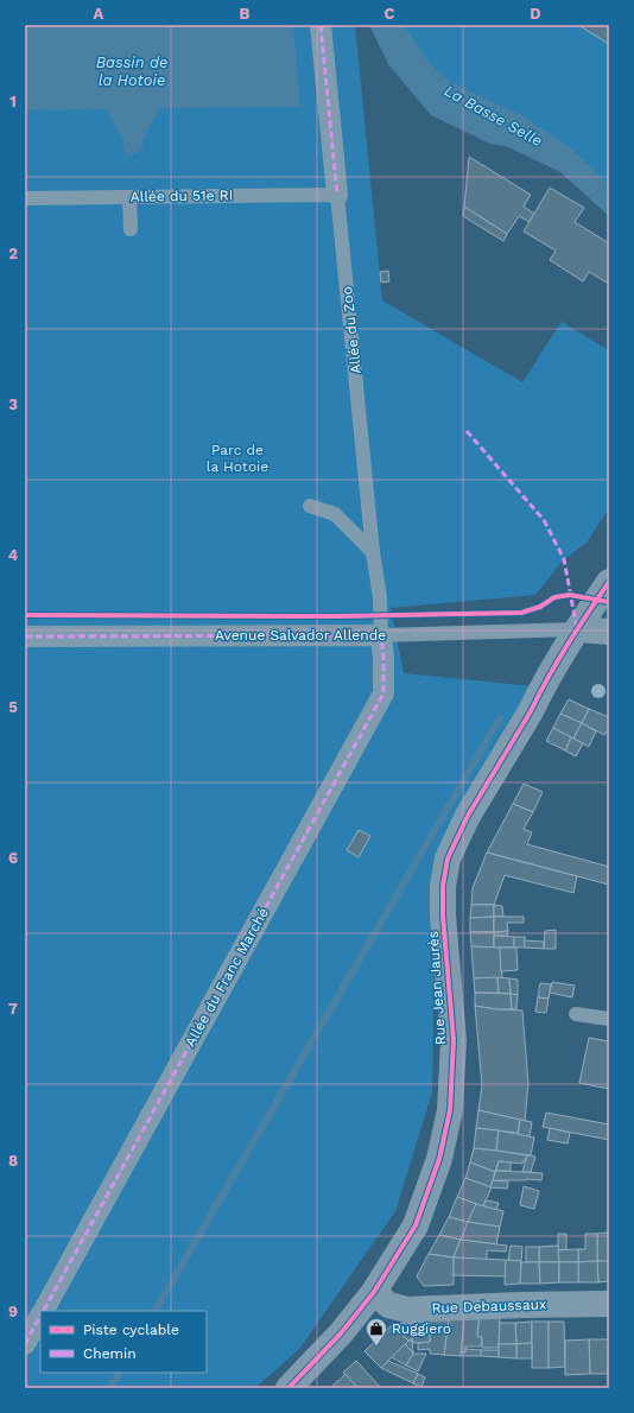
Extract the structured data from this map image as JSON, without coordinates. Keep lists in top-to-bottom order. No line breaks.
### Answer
{"streets":{"street":["Allée du Zoo","Avenue Salvador Allende","Allée du Franc Marché","Rue Jean Jaurès","Rue Debaussaux"],"lane":["Allée du 51e RI"]},"crossings":[["Allée du 51e RI","Allée du Zoo"],["Allée du Zoo","Avenue Salvador Allende"],["Allée du Zoo","Allée du Franc Marché"],["Avenue Salvador Allende","Allée du Franc Marché"],["Avenue Salvador Allende","Rue Jean Jaurès"],["Rue Jean Jaurès","Rue Debaussaux"]],"water":["Bassin de la Hotoie","La Basse Selle"],"parks":["Parc de la Hotoie"],"places":{"shop":["Ruggiero"]},"legend":["Piste cyclable","Chemin"],"grid":{"columns":["A","B","C","D"],"rows":["1","2","3","4","5","6","7","8","9"]}}
